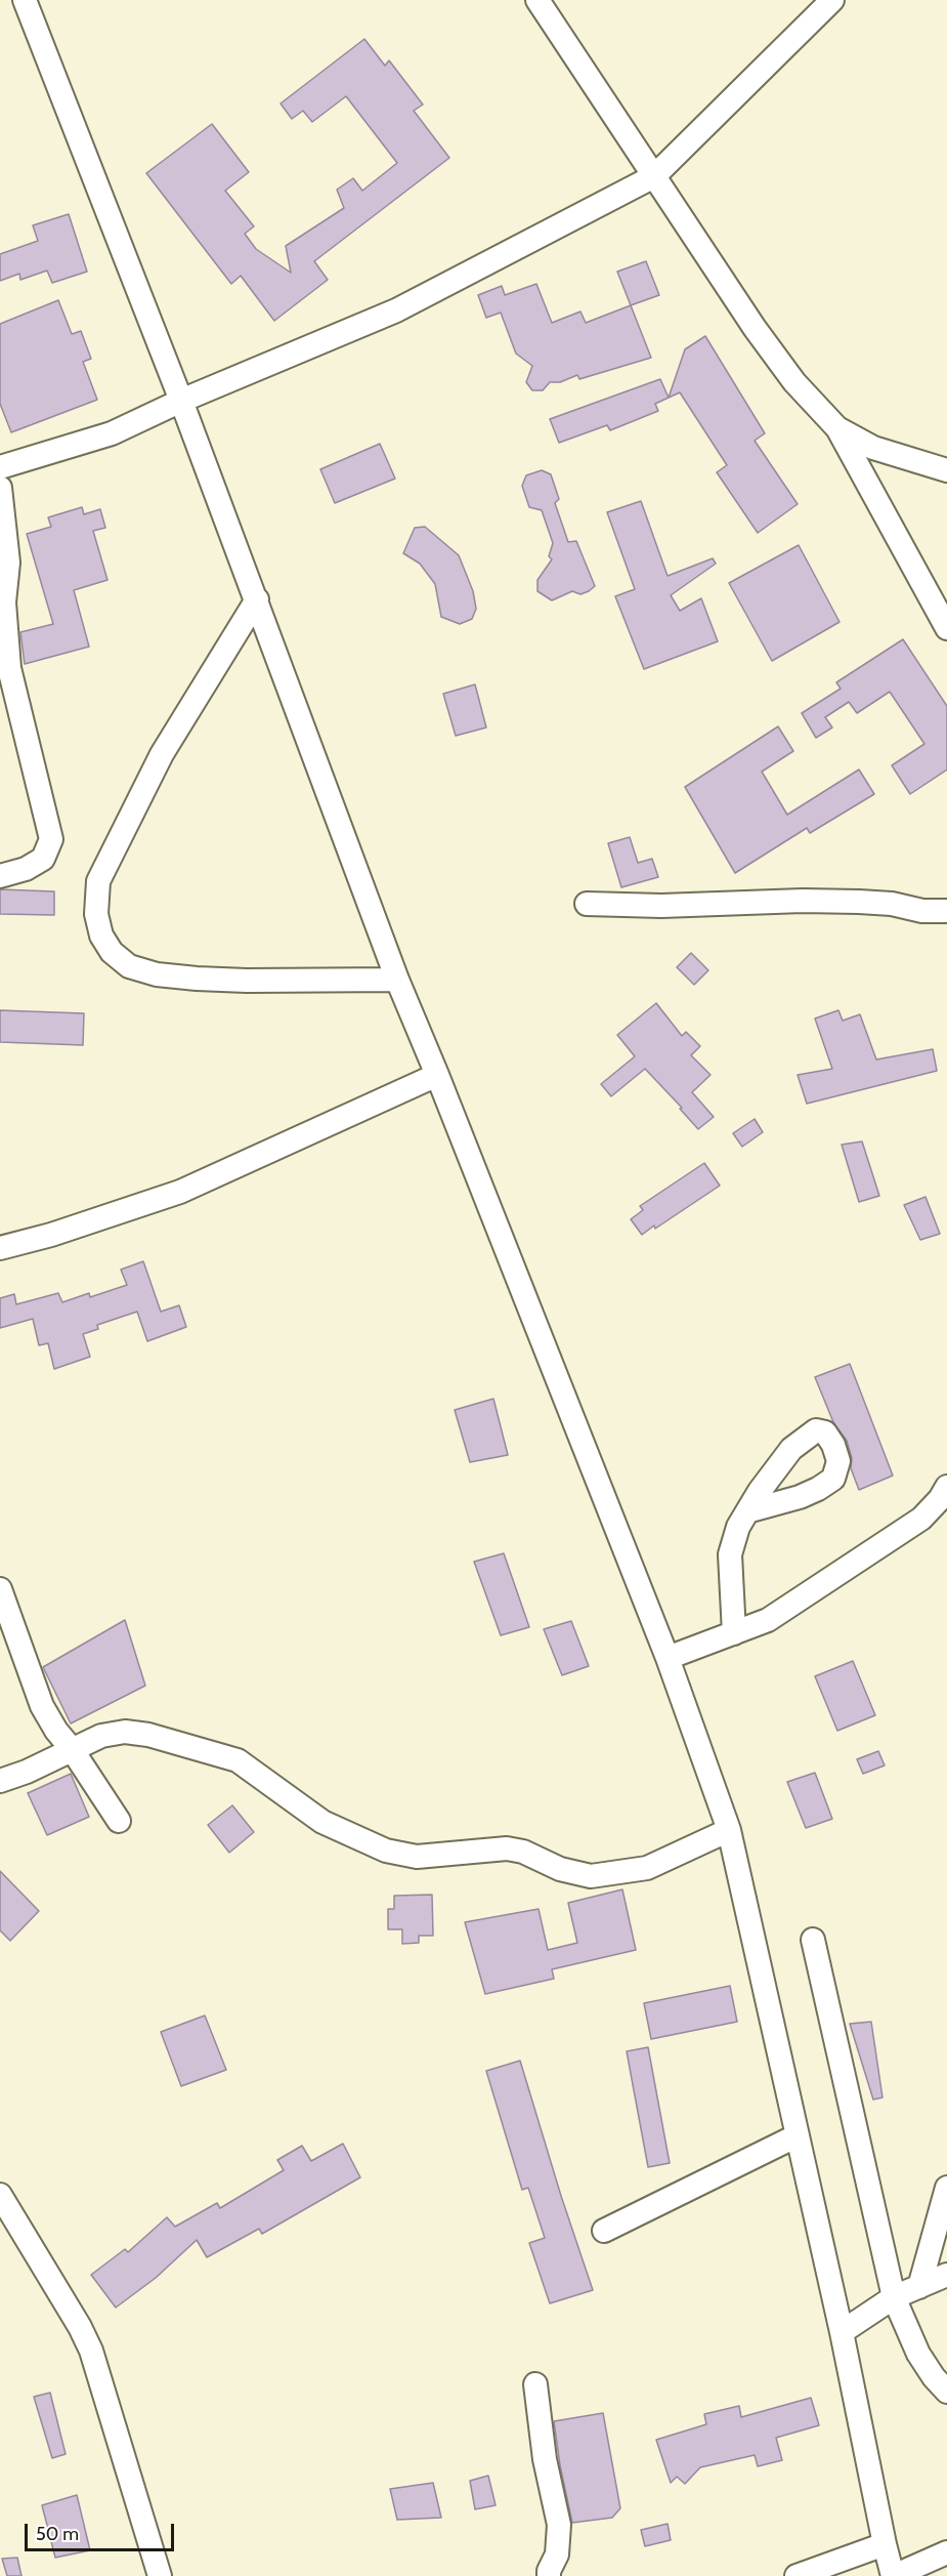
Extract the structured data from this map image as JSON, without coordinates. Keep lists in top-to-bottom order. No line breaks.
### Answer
{"scale_bar":"50 m"}
